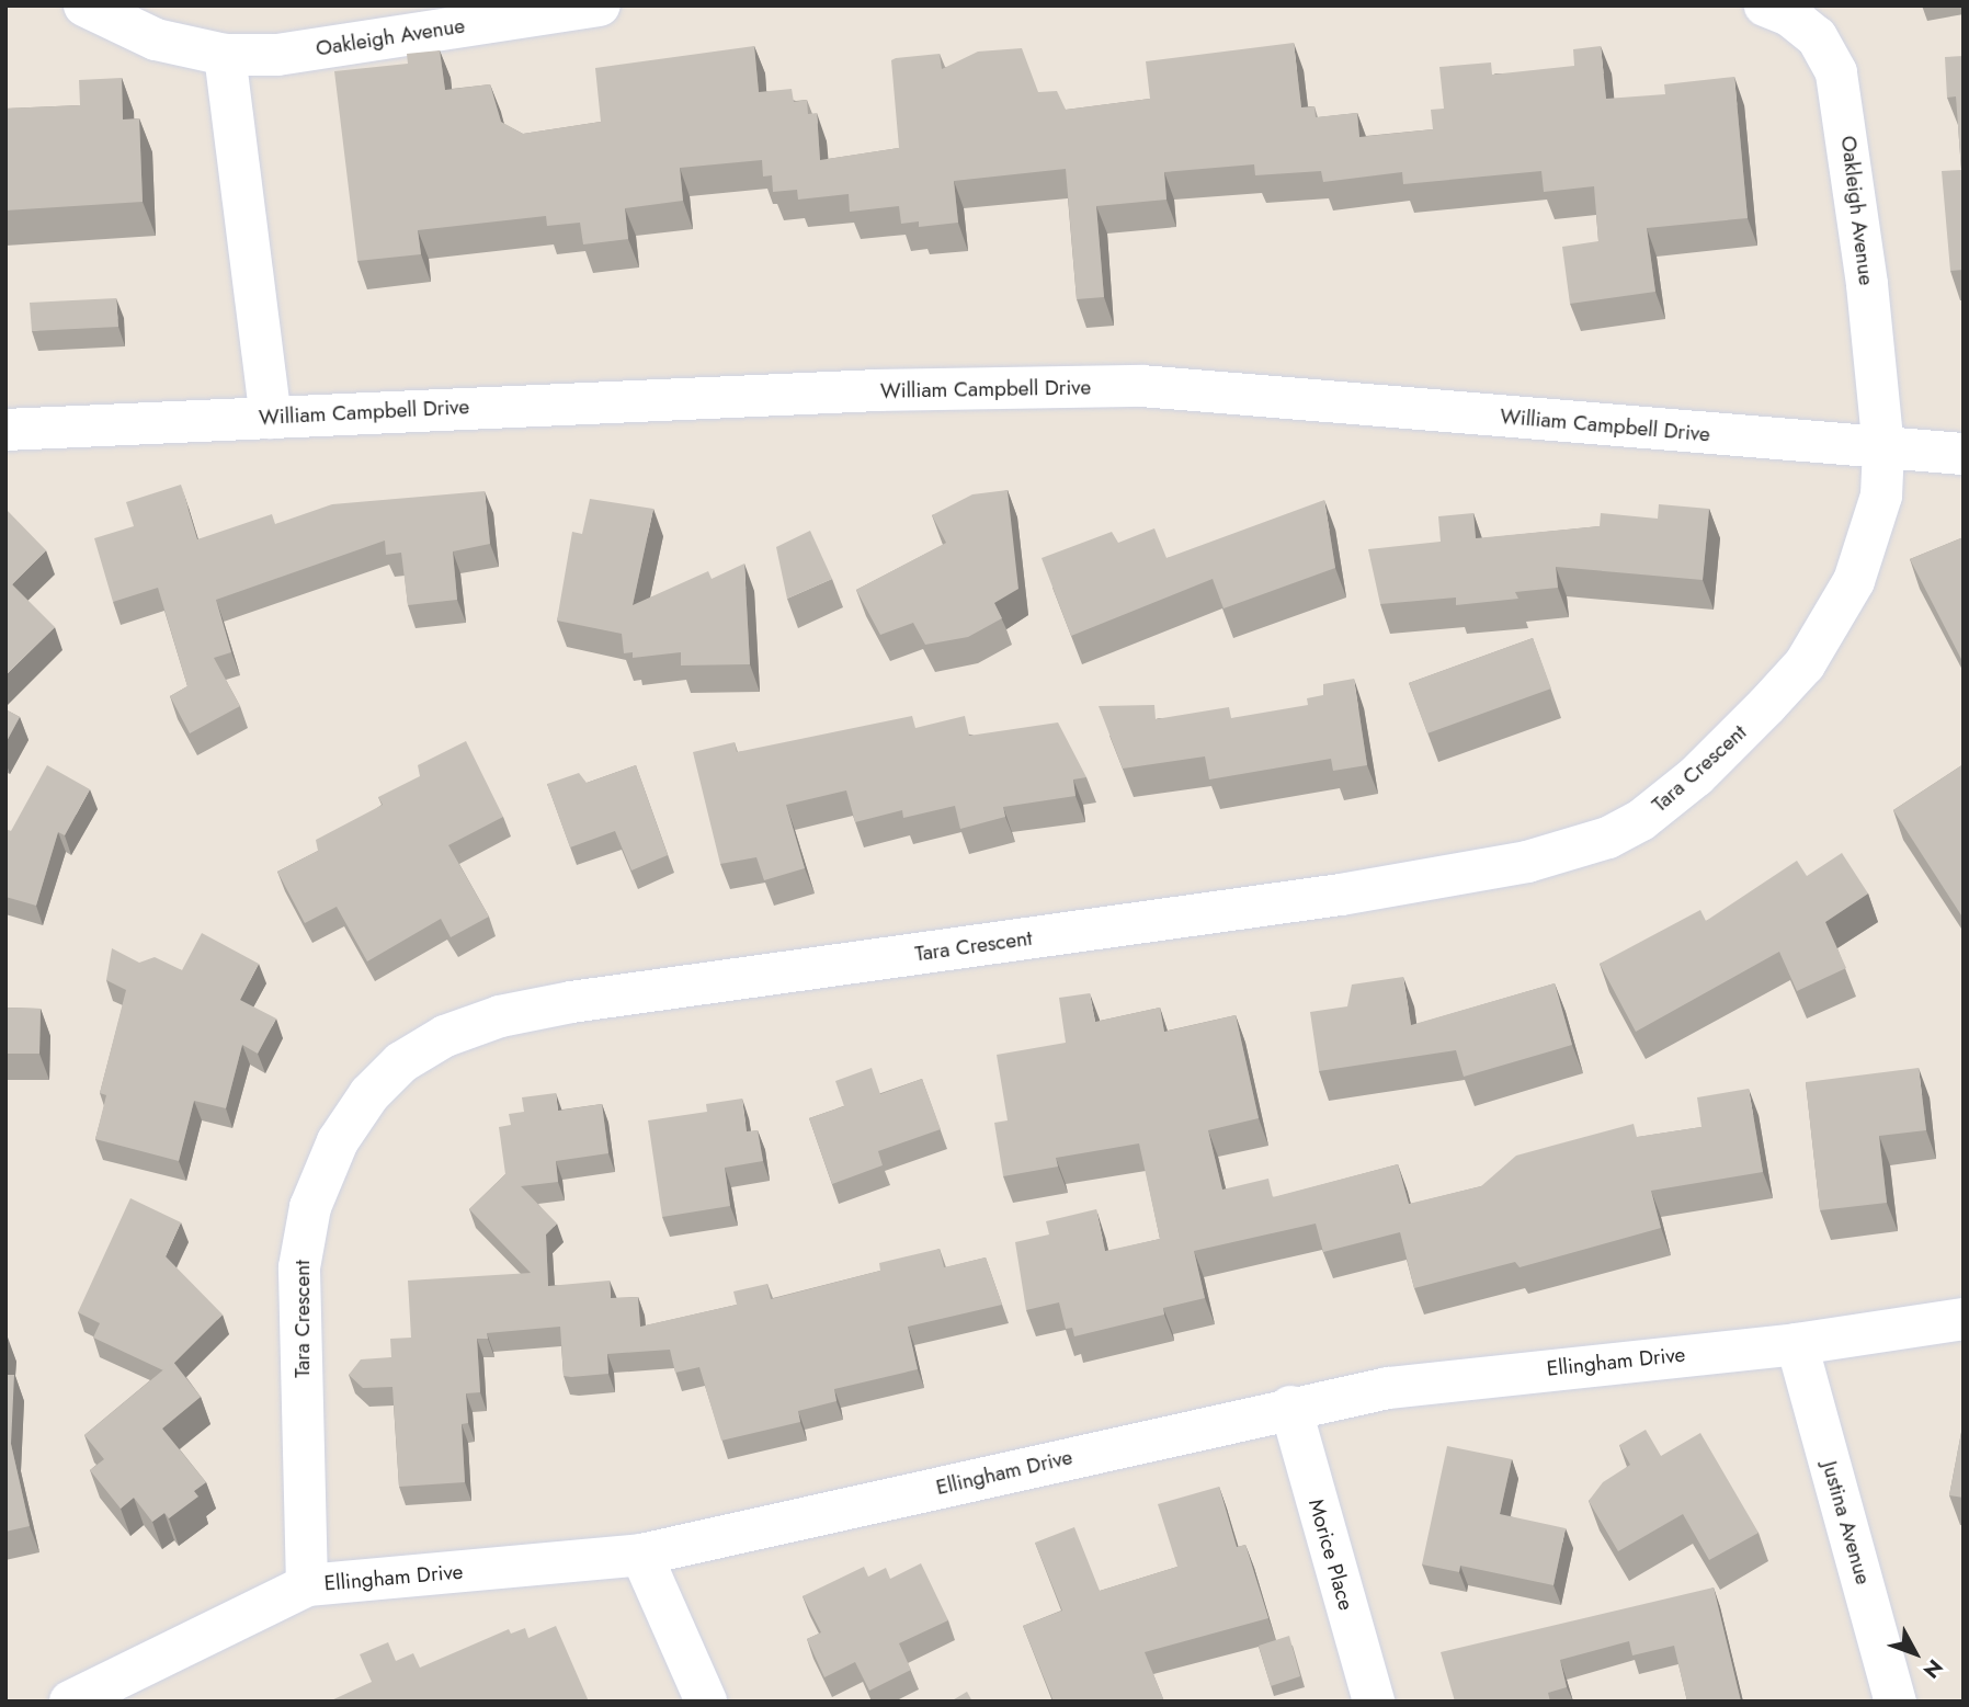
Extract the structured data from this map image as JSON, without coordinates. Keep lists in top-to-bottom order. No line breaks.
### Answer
{"streets":{"street":["Oakleigh Avenue","William Campbell Drive","Tara Crescent","Ellingham Drive","Justina Avenue","Morice Place"]},"crossings":[["Oakleigh Avenue","William Campbell Drive"],["Oakleigh Avenue","Tara Crescent"],["William Campbell Drive","Tara Crescent"],["Tara Crescent","Ellingham Drive"],["Ellingham Drive","Justina Avenue"],["Ellingham Drive","Morice Place"]],"north":"bottom right"}
